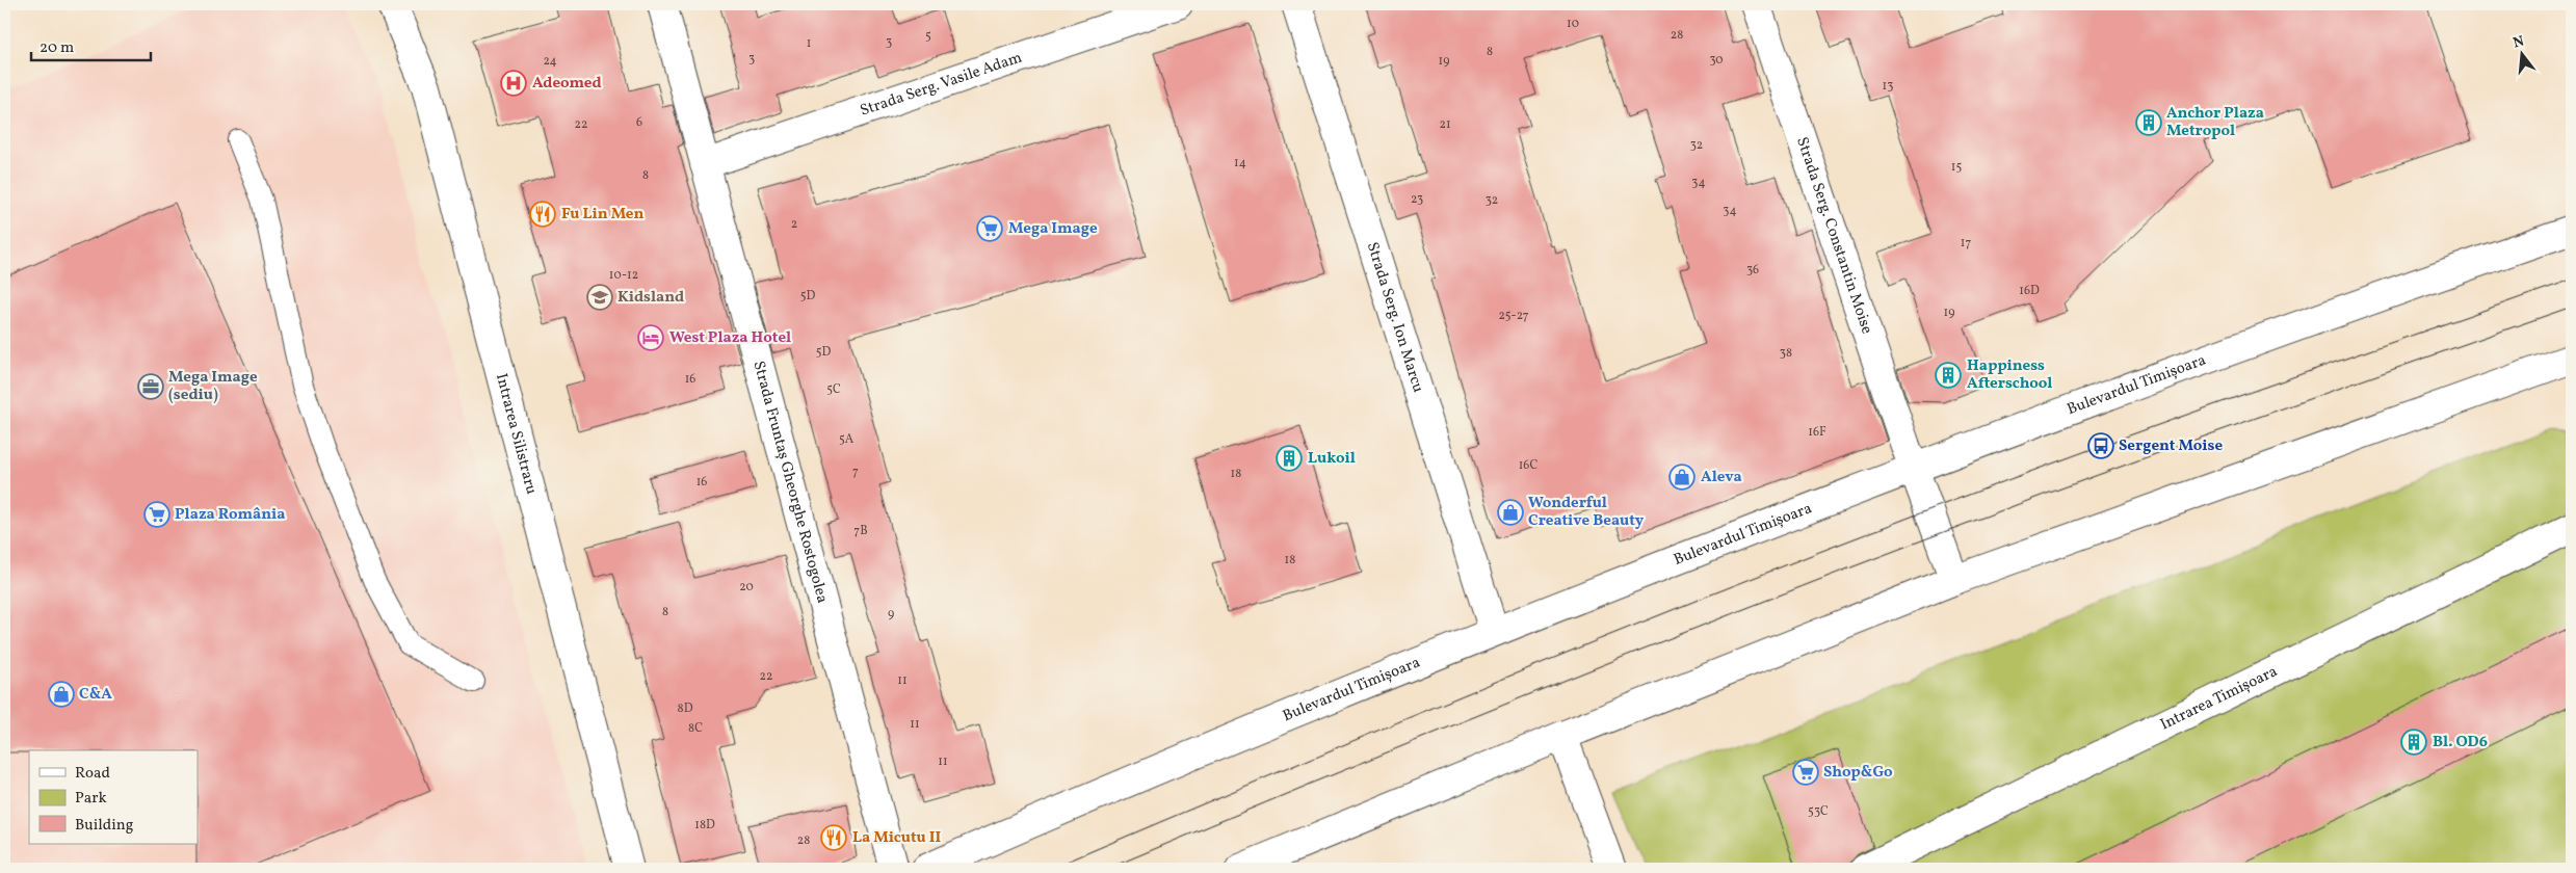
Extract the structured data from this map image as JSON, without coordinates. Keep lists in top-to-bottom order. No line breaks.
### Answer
{"streets":{"street":["Strada Serg. Vasile Adam","Strada Serg. Constantin Moise","Strada Serg. Ion Marcu","Bulevardul Timișoara","Intrarea Silistraru","Strada Fruntaș Gheorghe Rostogolea","Intrarea Timișoara"]},"crossings":[["Strada Serg. Vasile Adam","Strada Fruntaș Gheorghe Rostogolea"],["Strada Serg. Constantin Moise","Bulevardul Timișoara"],["Strada Serg. Ion Marcu","Bulevardul Timișoara"]],"places":{"hospital":["Adeomed"],"building":["Anchor Plaza Metropol","Happiness Afterschool","Lukoil","Bl. OD6"],"restaurant":["Fu Lin Men","La Micutu II"],"supermarket":["Mega Image","Plaza România","Shop&Go"],"school or university":["Kidsland"],"hotel":["West Plaza Hotel"],"office":["Mega Image (sediu)"],"bus stop":["Sergent Moise"],"shop":["Aleva","Wonderful Creative Beauty","C&A"]},"house_numbers":["10","28","5","3","1","8","3","30","24","19","13","6","22","21","32","14","15","8","34","23","32","34","2","17","36","10-12","16D","5D","19","25-27","5D","38","16","5C","16F","5A","16C","7","18","16","7B","18","20","8","9","22","11","8D","11","8C","11","53C","18D","28"],"legend":["Road","Park","Building"],"scale_bar":"20 m","north":"top"}
